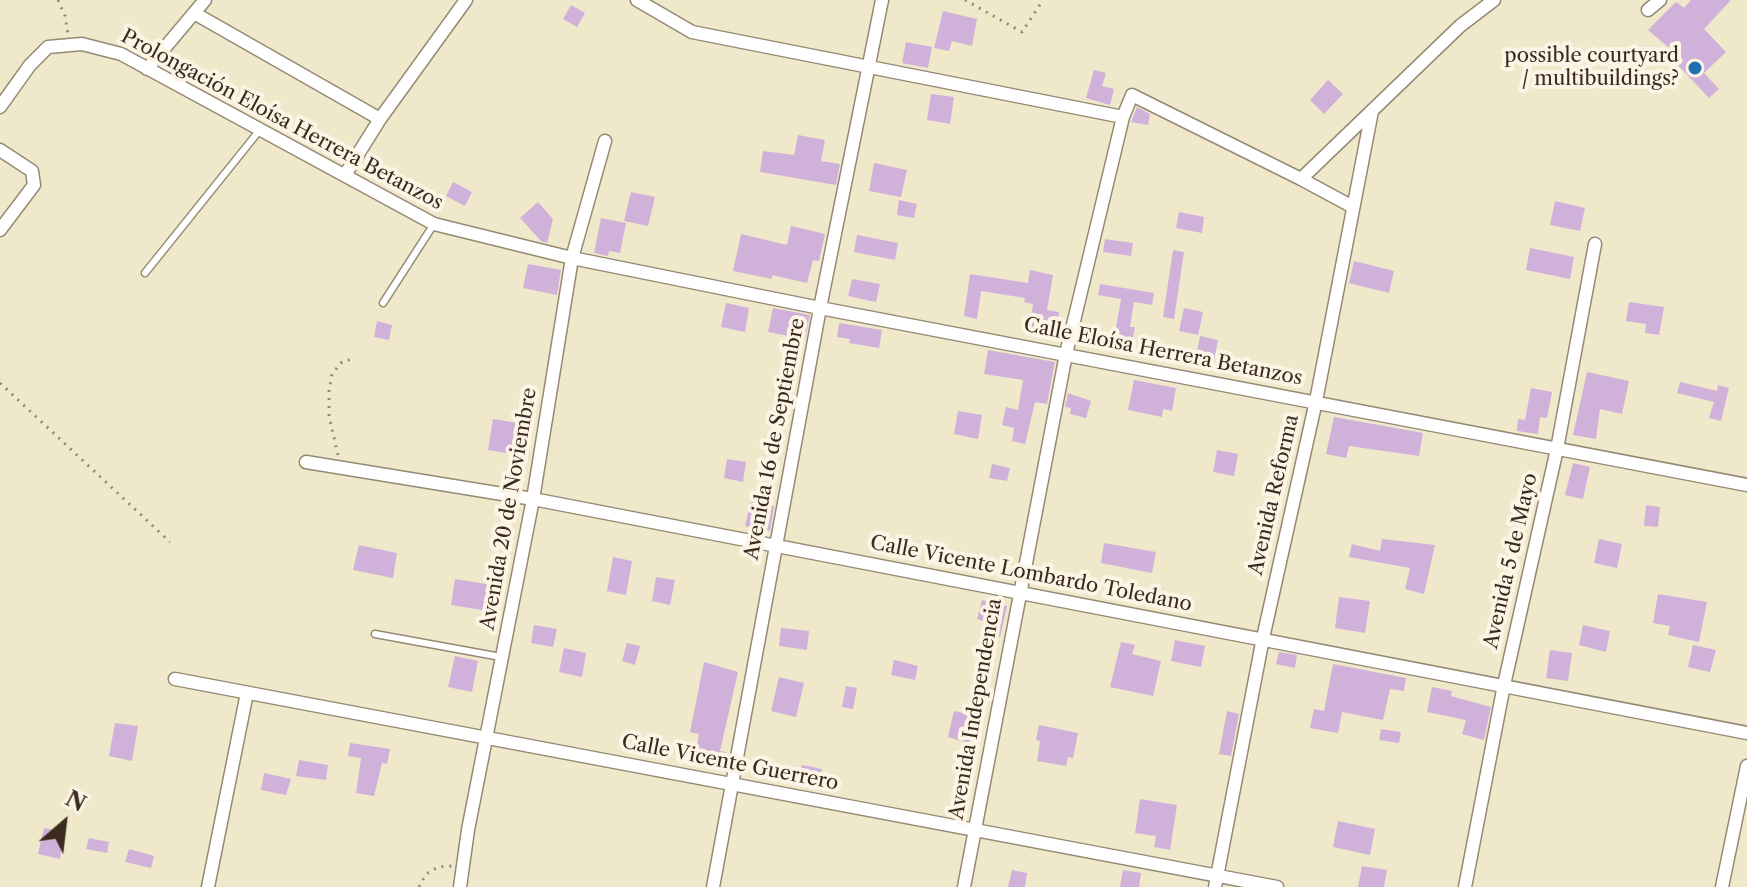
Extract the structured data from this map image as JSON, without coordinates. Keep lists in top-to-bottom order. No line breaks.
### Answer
{"streets":{"street":["Prolongación Eloísa Herrera Betanzos","Calle Eloísa Herrera Betanzos","Avenida 16 de Septiembre","Avenida Reforma","Avenida 20 de Noviembre","Avenida 5 de Mayo","Calle Vicente Lombardo Toledano","Avenida Independencia","Calle Vicente Guerrero"]},"crossings":[["Prolongación Eloísa Herrera Betanzos","Calle Eloísa Herrera Betanzos"],["Prolongación Eloísa Herrera Betanzos","Avenida 20 de Noviembre"],["Calle Eloísa Herrera Betanzos","Avenida 16 de Septiembre"],["Calle Eloísa Herrera Betanzos","Avenida Reforma"],["Calle Eloísa Herrera Betanzos","Avenida 20 de Noviembre"],["Calle Eloísa Herrera Betanzos","Avenida 5 de Mayo"],["Calle Eloísa Herrera Betanzos","Avenida Independencia"],["Avenida 16 de Septiembre","Calle Vicente Lombardo Toledano"],["Avenida 16 de Septiembre","Calle Vicente Guerrero"],["Avenida Reforma","Calle Vicente Lombardo Toledano"],["Avenida Reforma","Calle Vicente Guerrero"],["Avenida 20 de Noviembre","Calle Vicente Lombardo Toledano"],["Avenida 20 de Noviembre","Calle Vicente Guerrero"],["Avenida 5 de Mayo","Calle Vicente Lombardo Toledano"],["Calle Vicente Lombardo Toledano","Avenida Independencia"],["Avenida Independencia","Calle Vicente Guerrero"]],"places":["possible courtyard / multibuildings?"],"north":"top right"}
